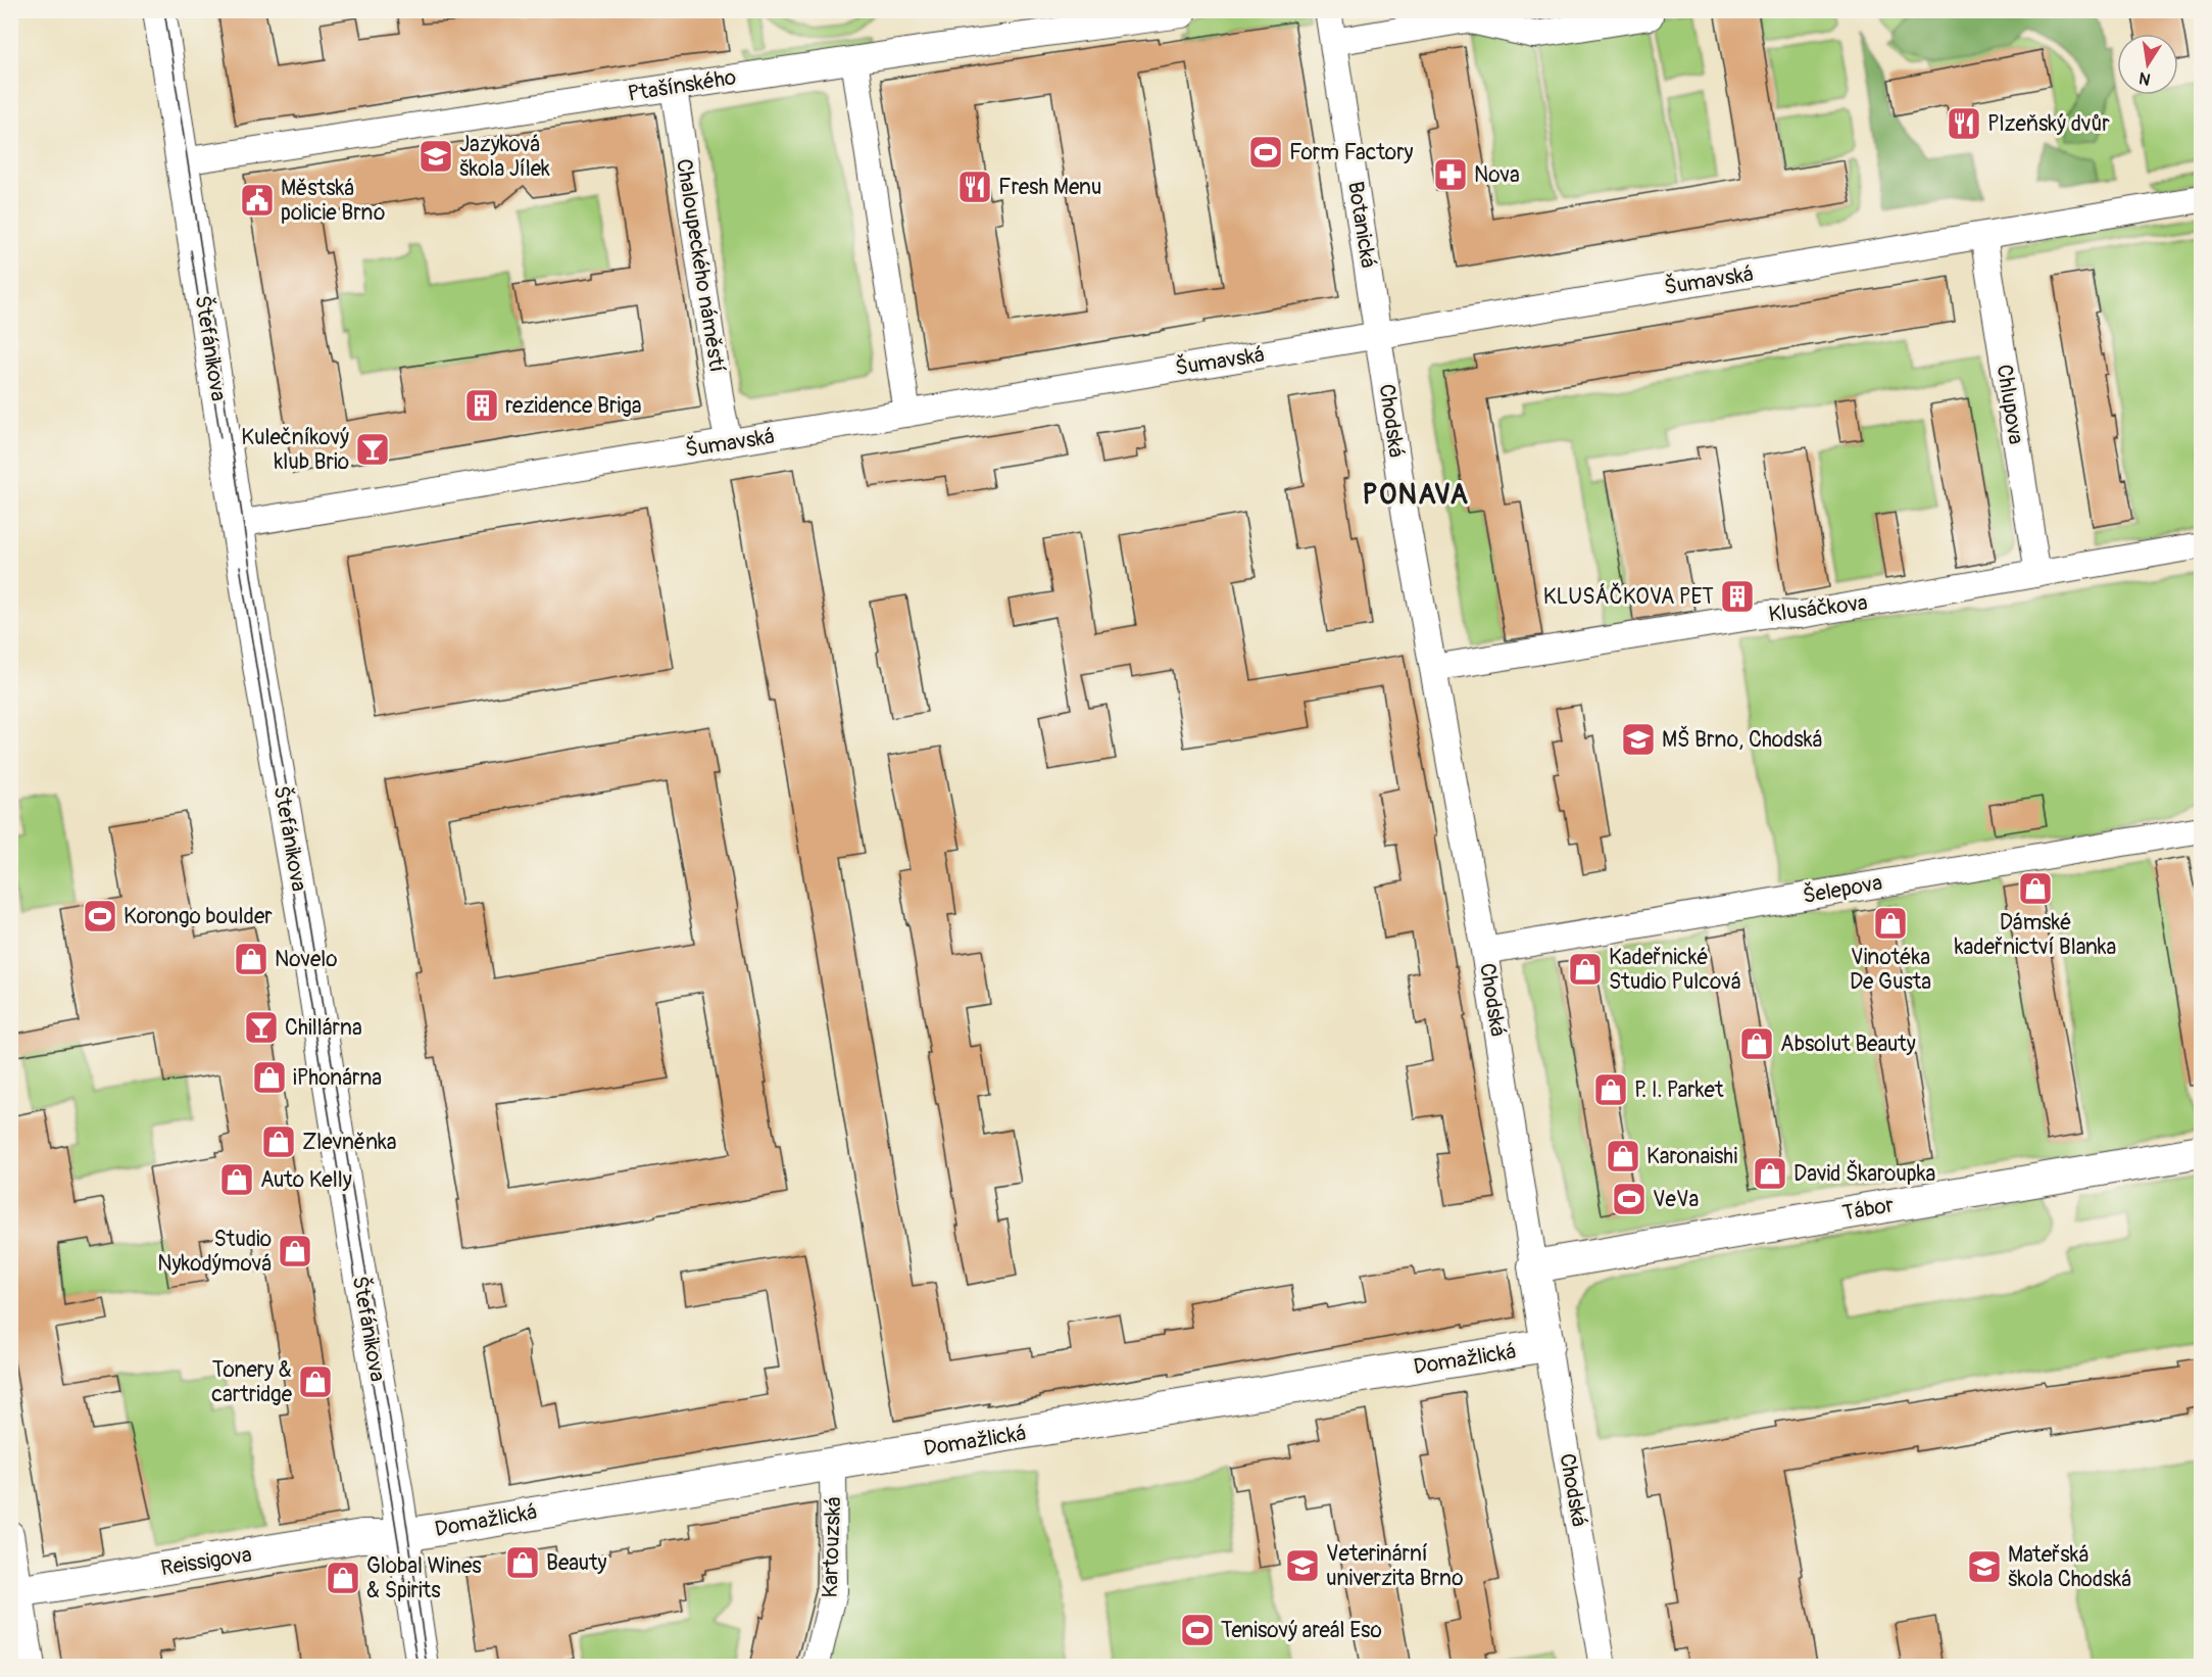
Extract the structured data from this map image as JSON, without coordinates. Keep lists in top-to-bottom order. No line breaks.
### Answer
{"streets":{"street":["Ptašínského","Botanická","Chaloupeckého náměstí","Šumavská","Štefánikova","Chlupova","Chodská","Klusáčkova","Šelepova","Tábor","Domažlická","Kartouzská","Reissigova"]},"crossings":[["Ptašínského","Chaloupeckého náměstí"],["Ptašínského","Štefánikova"],["Botanická","Šumavská"],["Botanická","Chodská"],["Chaloupeckého náměstí","Šumavská"],["Šumavská","Štefánikova"],["Šumavská","Chlupova"],["Šumavská","Chodská"],["Štefánikova","Domažlická"],["Štefánikova","Reissigova"],["Chlupova","Klusáčkova"],["Chodská","Klusáčkova"],["Chodská","Šelepova"],["Chodská","Tábor"],["Chodská","Domažlická"],["Domažlická","Kartouzská"],["Domažlická","Reissigova"]],"districts":["PONAVA"],"places":{"restaurant":["Plzeňský dvůr","Fresh Menu"],"sports":["Form Factory","Korongo boulder","VeVa","Tenisový areál Eso"],"school or university":["Jazyková škola Jílek","MŠ Brno, Chodská","Veterinární univerzita Brno","Mateřská škola Chodská"],"pharmacy":["Nova"],"public building":["Městská policie Brno"],"building":["rezidence Briga","KLUSÁČKOVA PET"],"bar":["Kulečníkový klub Brio","Chillárna"],"shop":["Dámské kadeřnictví Blanka","Vinotéka De Gusta","Novelo","Kadeřnické Studio Pulcová","Absolut Beauty","iPhonárna","P. I. Parket","Zlevněnka","Karonaishi","David Škaroupka","Auto Kelly","Studio Nykodýmová","Tonery & cartridge","Beauty","Global Wines & Spirits"]},"north":"bottom"}
